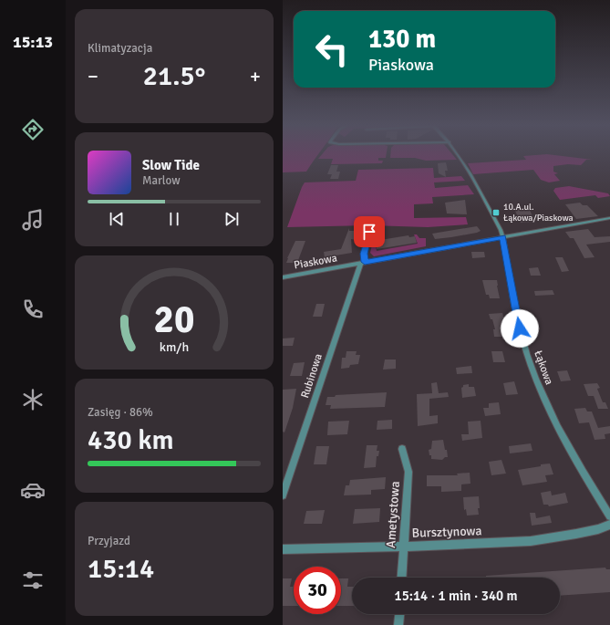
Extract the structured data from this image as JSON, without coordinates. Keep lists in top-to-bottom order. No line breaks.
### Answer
{"streets":{"street":["Piaskowa","Łąkowa","Rubinowa","Ametystowa","Bursztynowa"]},"crossings":[["Piaskowa","Łąkowa"],["Piaskowa","Rubinowa"],["Ametystowa","Bursztynowa"]],"places":{"transit":["10.A.ul. Łąkowa/Piaskowa"]},"page":{"tabs":"15:13","tile":["Klimatyzacja",["Zasięg · 86%","430 km"],["Przyjazd","15:14"]],"turn":["130 m","Piaskowa"],"heat":["−","21.5°","+"],"song":["Slow Tide","Marlow"],"limit":"30","trip":"15:14 · 1 min · 340 m","gauge":["20","km/h"]}}
